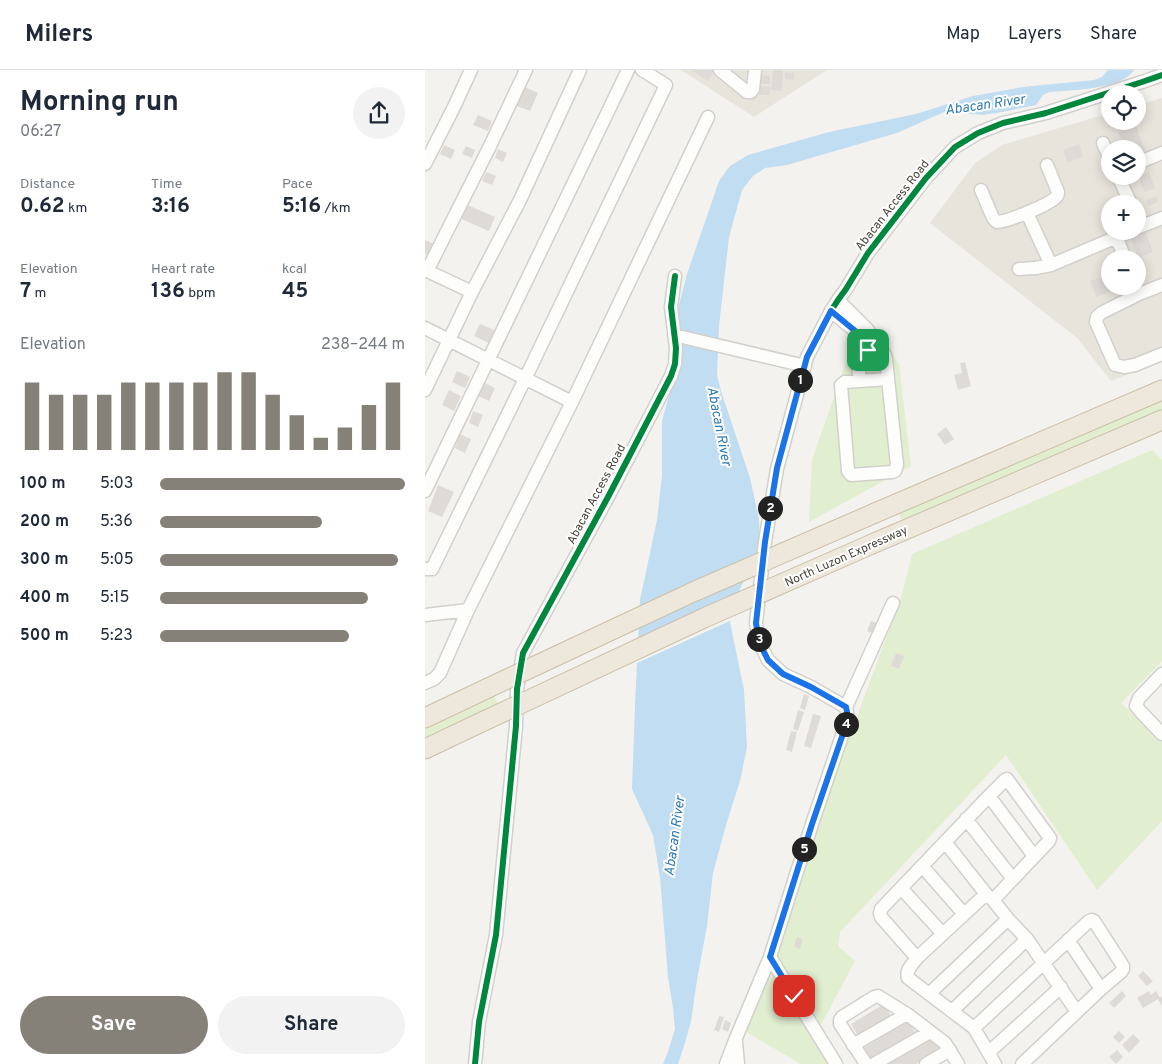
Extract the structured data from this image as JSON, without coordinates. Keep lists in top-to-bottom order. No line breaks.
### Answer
{"streets":{"highway":["North Luzon Expressway"],"street":["Abacan Access Road"]},"water":["Abacan River"],"page":{"header":"Milers","nav":["Map","Layers","Share"],"heading":["Morning run","06:27"],"map_buttons":["+","−"],"stats":[["Distance","0.62 km"],["Time","3:16"],["Pace","5:16 /km"],["Elevation","7 m"],["Heart rate","136 bpm"],["kcal","45"]],"chart":["Elevation","238–244 m"],"pins":["1","2","3","4","5"],"list":[{"name":"100 m","note":"5:03"},{"name":"200 m","note":"5:36"},{"name":"300 m","note":"5:05"},{"name":"400 m","note":"5:15"},{"name":"500 m","note":"5:23"}],"buttons":["Save","Share"]}}
